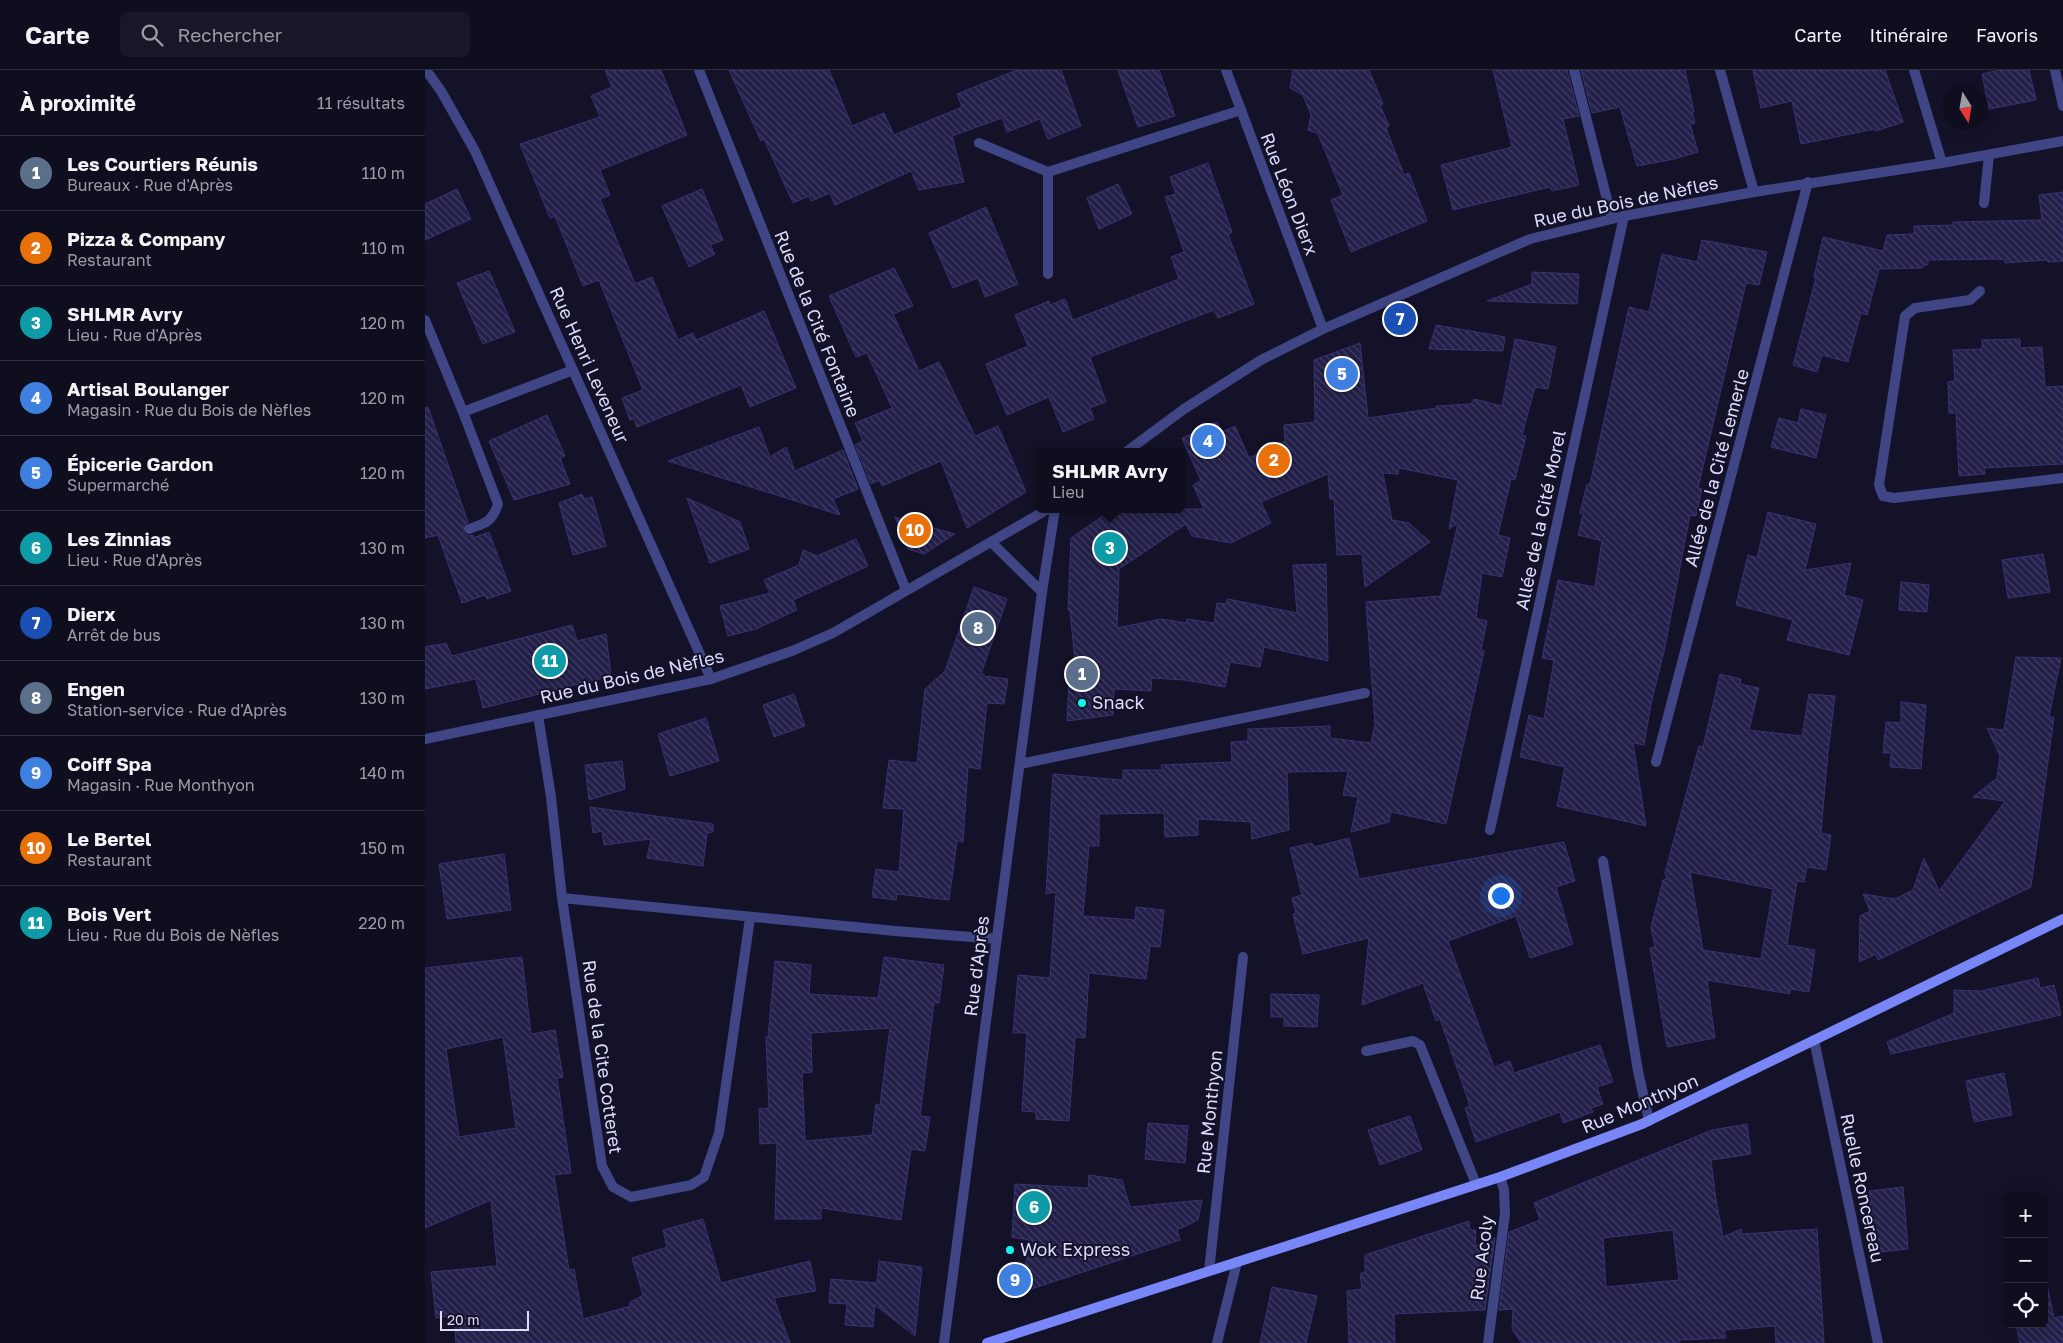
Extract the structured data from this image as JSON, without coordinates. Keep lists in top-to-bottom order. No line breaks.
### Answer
{"streets":{"main road":["Rue Monthyon"],"street":["Rue Léon Dierx","Rue du Bois de Nèfles","Rue de la Cité Fontaine","Rue Henri Leveneur","Allée de la Cité Lemerle","Allée de la Cité Morel","Rue d'Après","Rue de la Cite Cotteret","Ruelle Roncereau","Rue Acoly"]},"crossings":[["Rue Léon Dierx","Rue du Bois de Nèfles"],["Rue du Bois de Nèfles","Rue de la Cité Fontaine"],["Rue du Bois de Nèfles","Rue Henri Leveneur"],["Rue du Bois de Nèfles","Allée de la Cité Lemerle"],["Rue du Bois de Nèfles","Allée de la Cité Morel"],["Rue du Bois de Nèfles","Rue de la Cite Cotteret"],["Rue Monthyon","Ruelle Roncereau"],["Rue Monthyon","Rue Acoly"]],"places":["Snack","Wok Express"],"scale_bar":"20 m","north":"bottom","page":{"header":"Carte","search":"Rechercher","nav":["Carte","Itinéraire","Favoris"],"heading":["À proximité","11 résultats"],"list":[{"mark":"1","name":"Les Courtiers Réunis","note":"Bureaux · Rue d'Après","value":"110 m"},{"mark":"2","name":"Pizza & Company","note":"Restaurant","value":"110 m"},{"mark":"3","name":"SHLMR Avry","note":"Lieu · Rue d'Après","value":"120 m"},{"mark":"4","name":"Artisal Boulanger","note":"Magasin · Rue du Bois de Nèfles","value":"120 m"},{"mark":"5","name":"Épicerie Gardon","note":"Supermarché","value":"120 m"},{"mark":"6","name":"Les Zinnias","note":"Lieu · Rue d'Après","value":"130 m"},{"mark":"7","name":"Dierx","note":"Arrêt de bus","value":"130 m"},{"mark":"8","name":"Engen","note":"Station-service · Rue d'Après","value":"130 m"},{"mark":"9","name":"Coiff Spa","note":"Magasin · Rue Monthyon","value":"140 m"},{"mark":"10","name":"Le Bertel","note":"Restaurant","value":"150 m"},{"mark":"11","name":"Bois Vert","note":"Lieu · Rue du Bois de Nèfles","value":"220 m"}],"pins":["7","5","4","2","10","3","8","11","1","6","9"],"popup":["SHLMR Avry","Lieu"],"map_buttons":["+","−"],"scale":"20 m"}}
